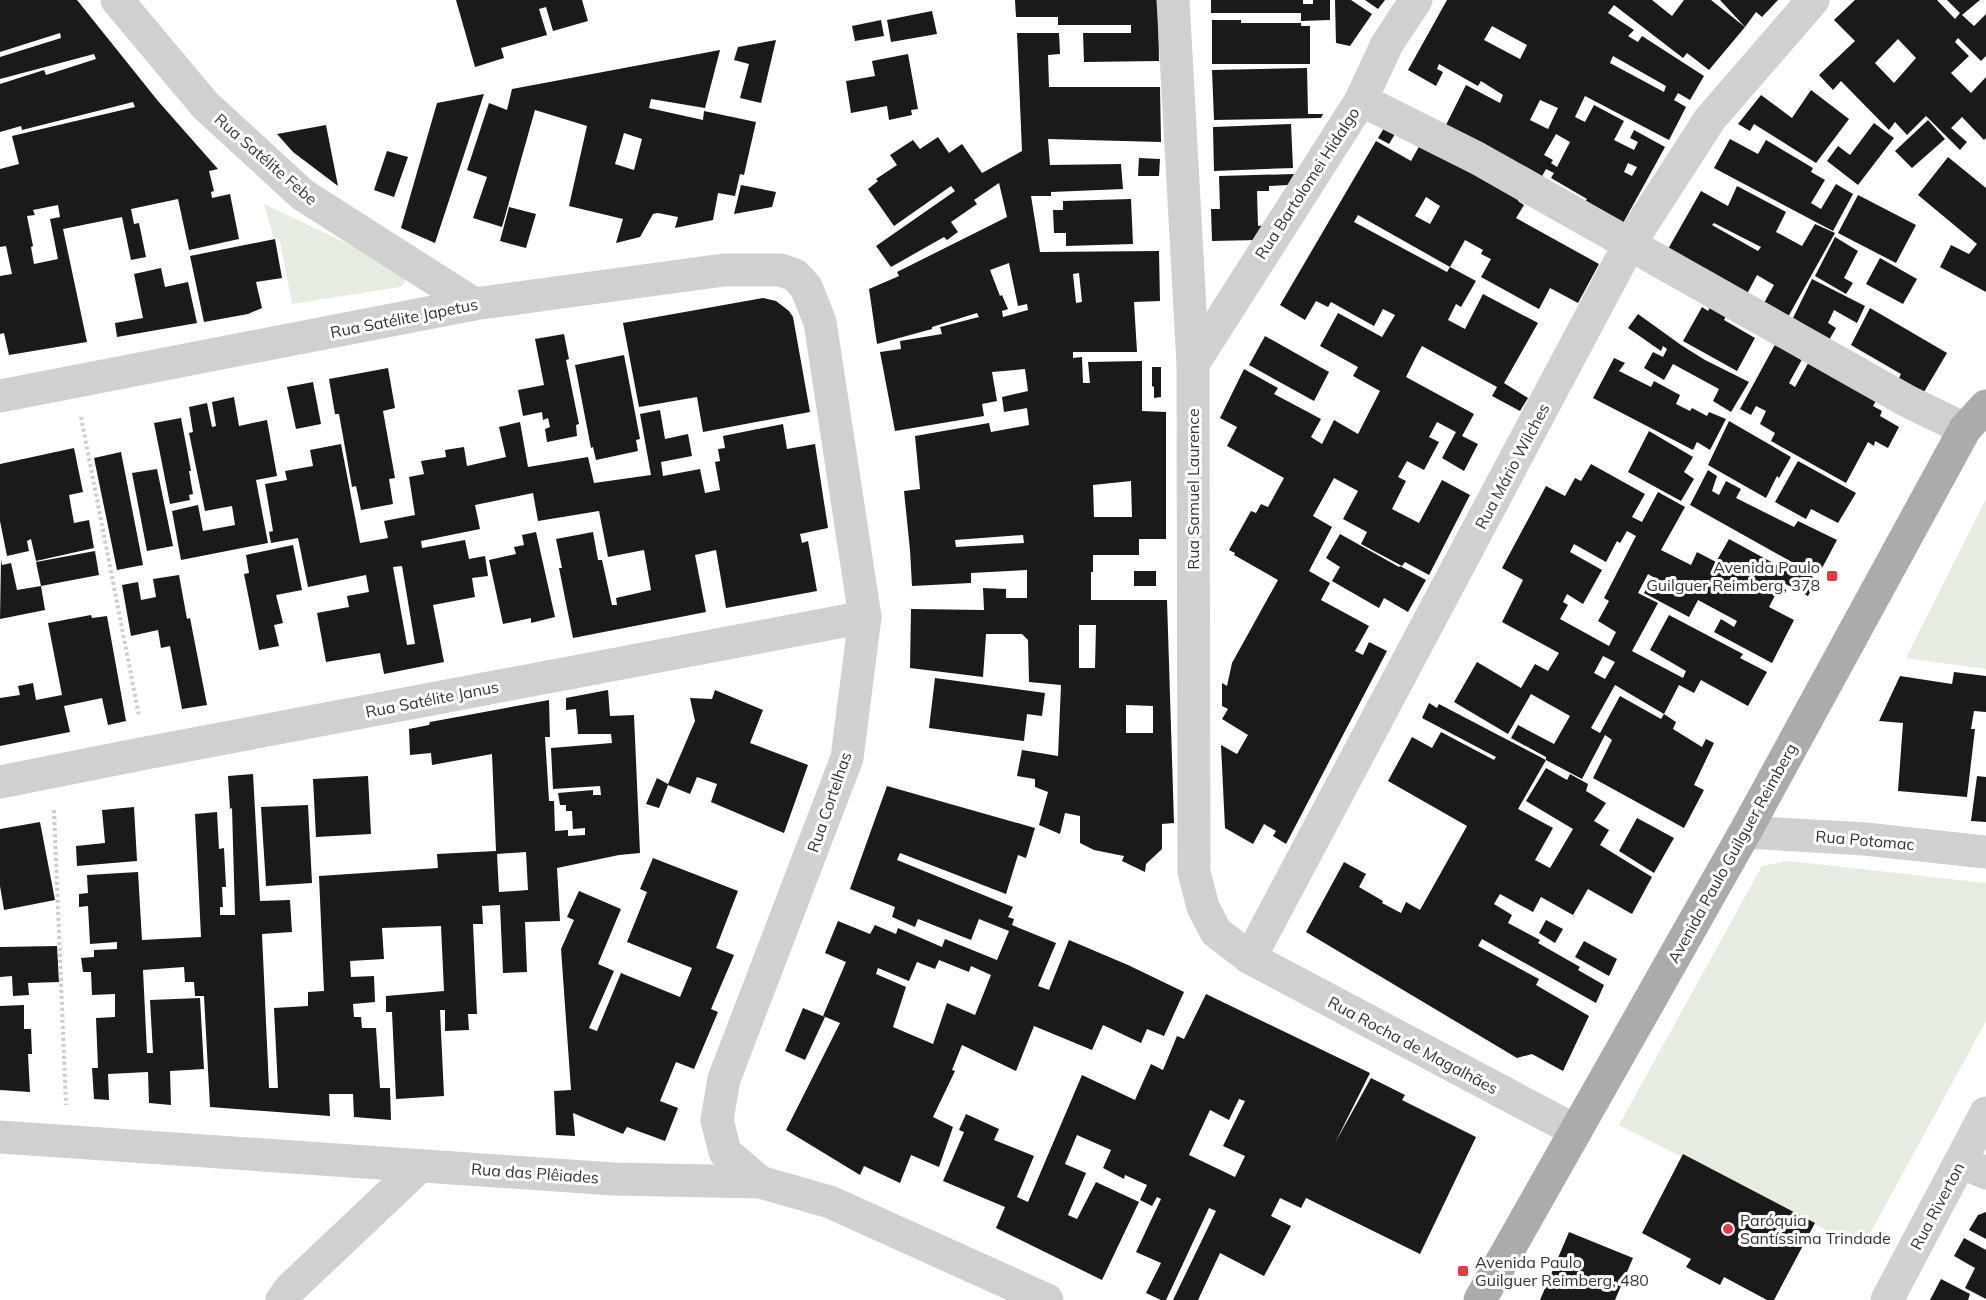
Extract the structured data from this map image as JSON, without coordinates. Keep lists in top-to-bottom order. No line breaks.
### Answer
{"streets":{"main road":["Avenida Paulo Guilguer Reimberg"],"street":["Rua Satélite Febe","Rua Bartolomei Hidalgo","Rua Satélite Japetus","Rua Mário Wilches","Rua Samuel Laurence","Rua Satélite Janus","Rua Cortelhas","Rua Potomac","Rua Rocha de Magalhães","Rua das Plêiades","Rua Riverton"]},"crossings":[["Rua Satélite Febe","Rua Satélite Japetus"],["Rua Bartolomei Hidalgo","Rua Samuel Laurence"],["Rua Satélite Japetus","Rua Cortelhas"],["Rua Mário Wilches","Rua Samuel Laurence"],["Rua Mário Wilches","Rua Rocha de Magalhães"],["Rua Samuel Laurence","Rua Rocha de Magalhães"],["Rua Satélite Janus","Rua Cortelhas"],["Rua Cortelhas","Rua das Plêiades"],["Rua Potomac","Avenida Paulo Guilguer Reimberg"],["Avenida Paulo Guilguer Reimberg","Rua Rocha de Magalhães"]],"places":{"transit":["Avenida Paulo Guilguer Reimberg, 378","Avenida Paulo Guilguer Reimberg, 480"],"other":["Paróquia Santíssima Trindade"]}}
